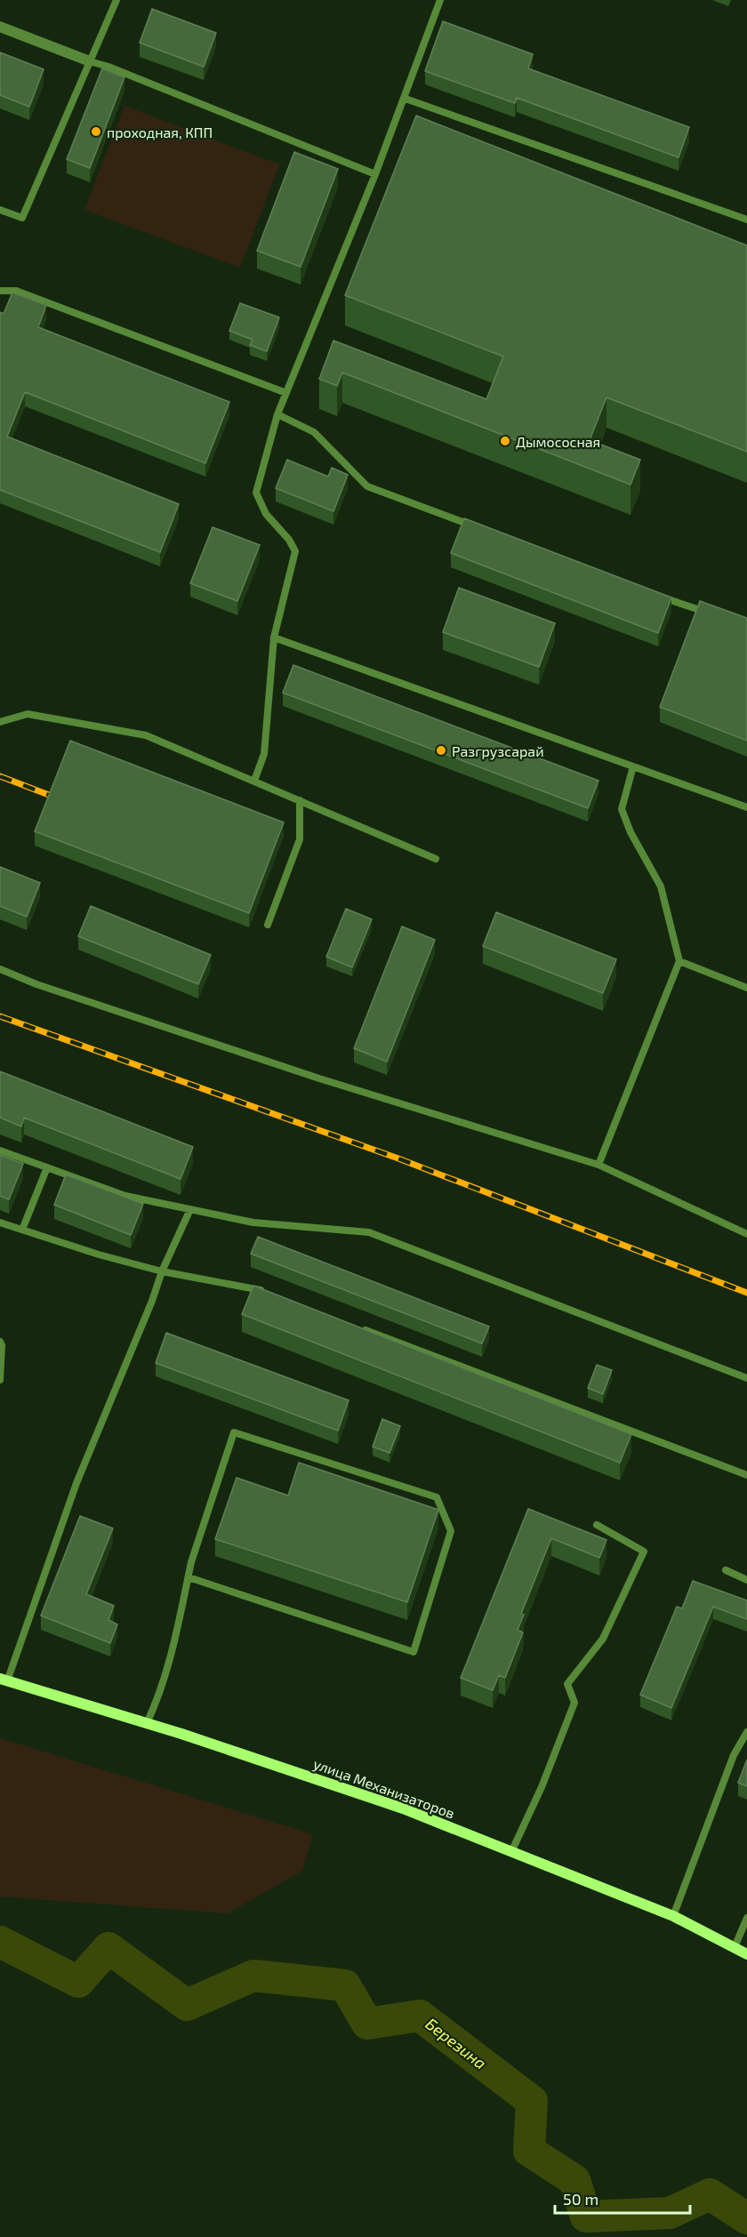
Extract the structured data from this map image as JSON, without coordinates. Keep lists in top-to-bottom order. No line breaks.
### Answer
{"streets":{"street":["улица Механизаторов"]},"water":["Березина"],"places":["проходная, КПП","Дымососная","Разгрузсарай"],"scale_bar":"50 m"}
